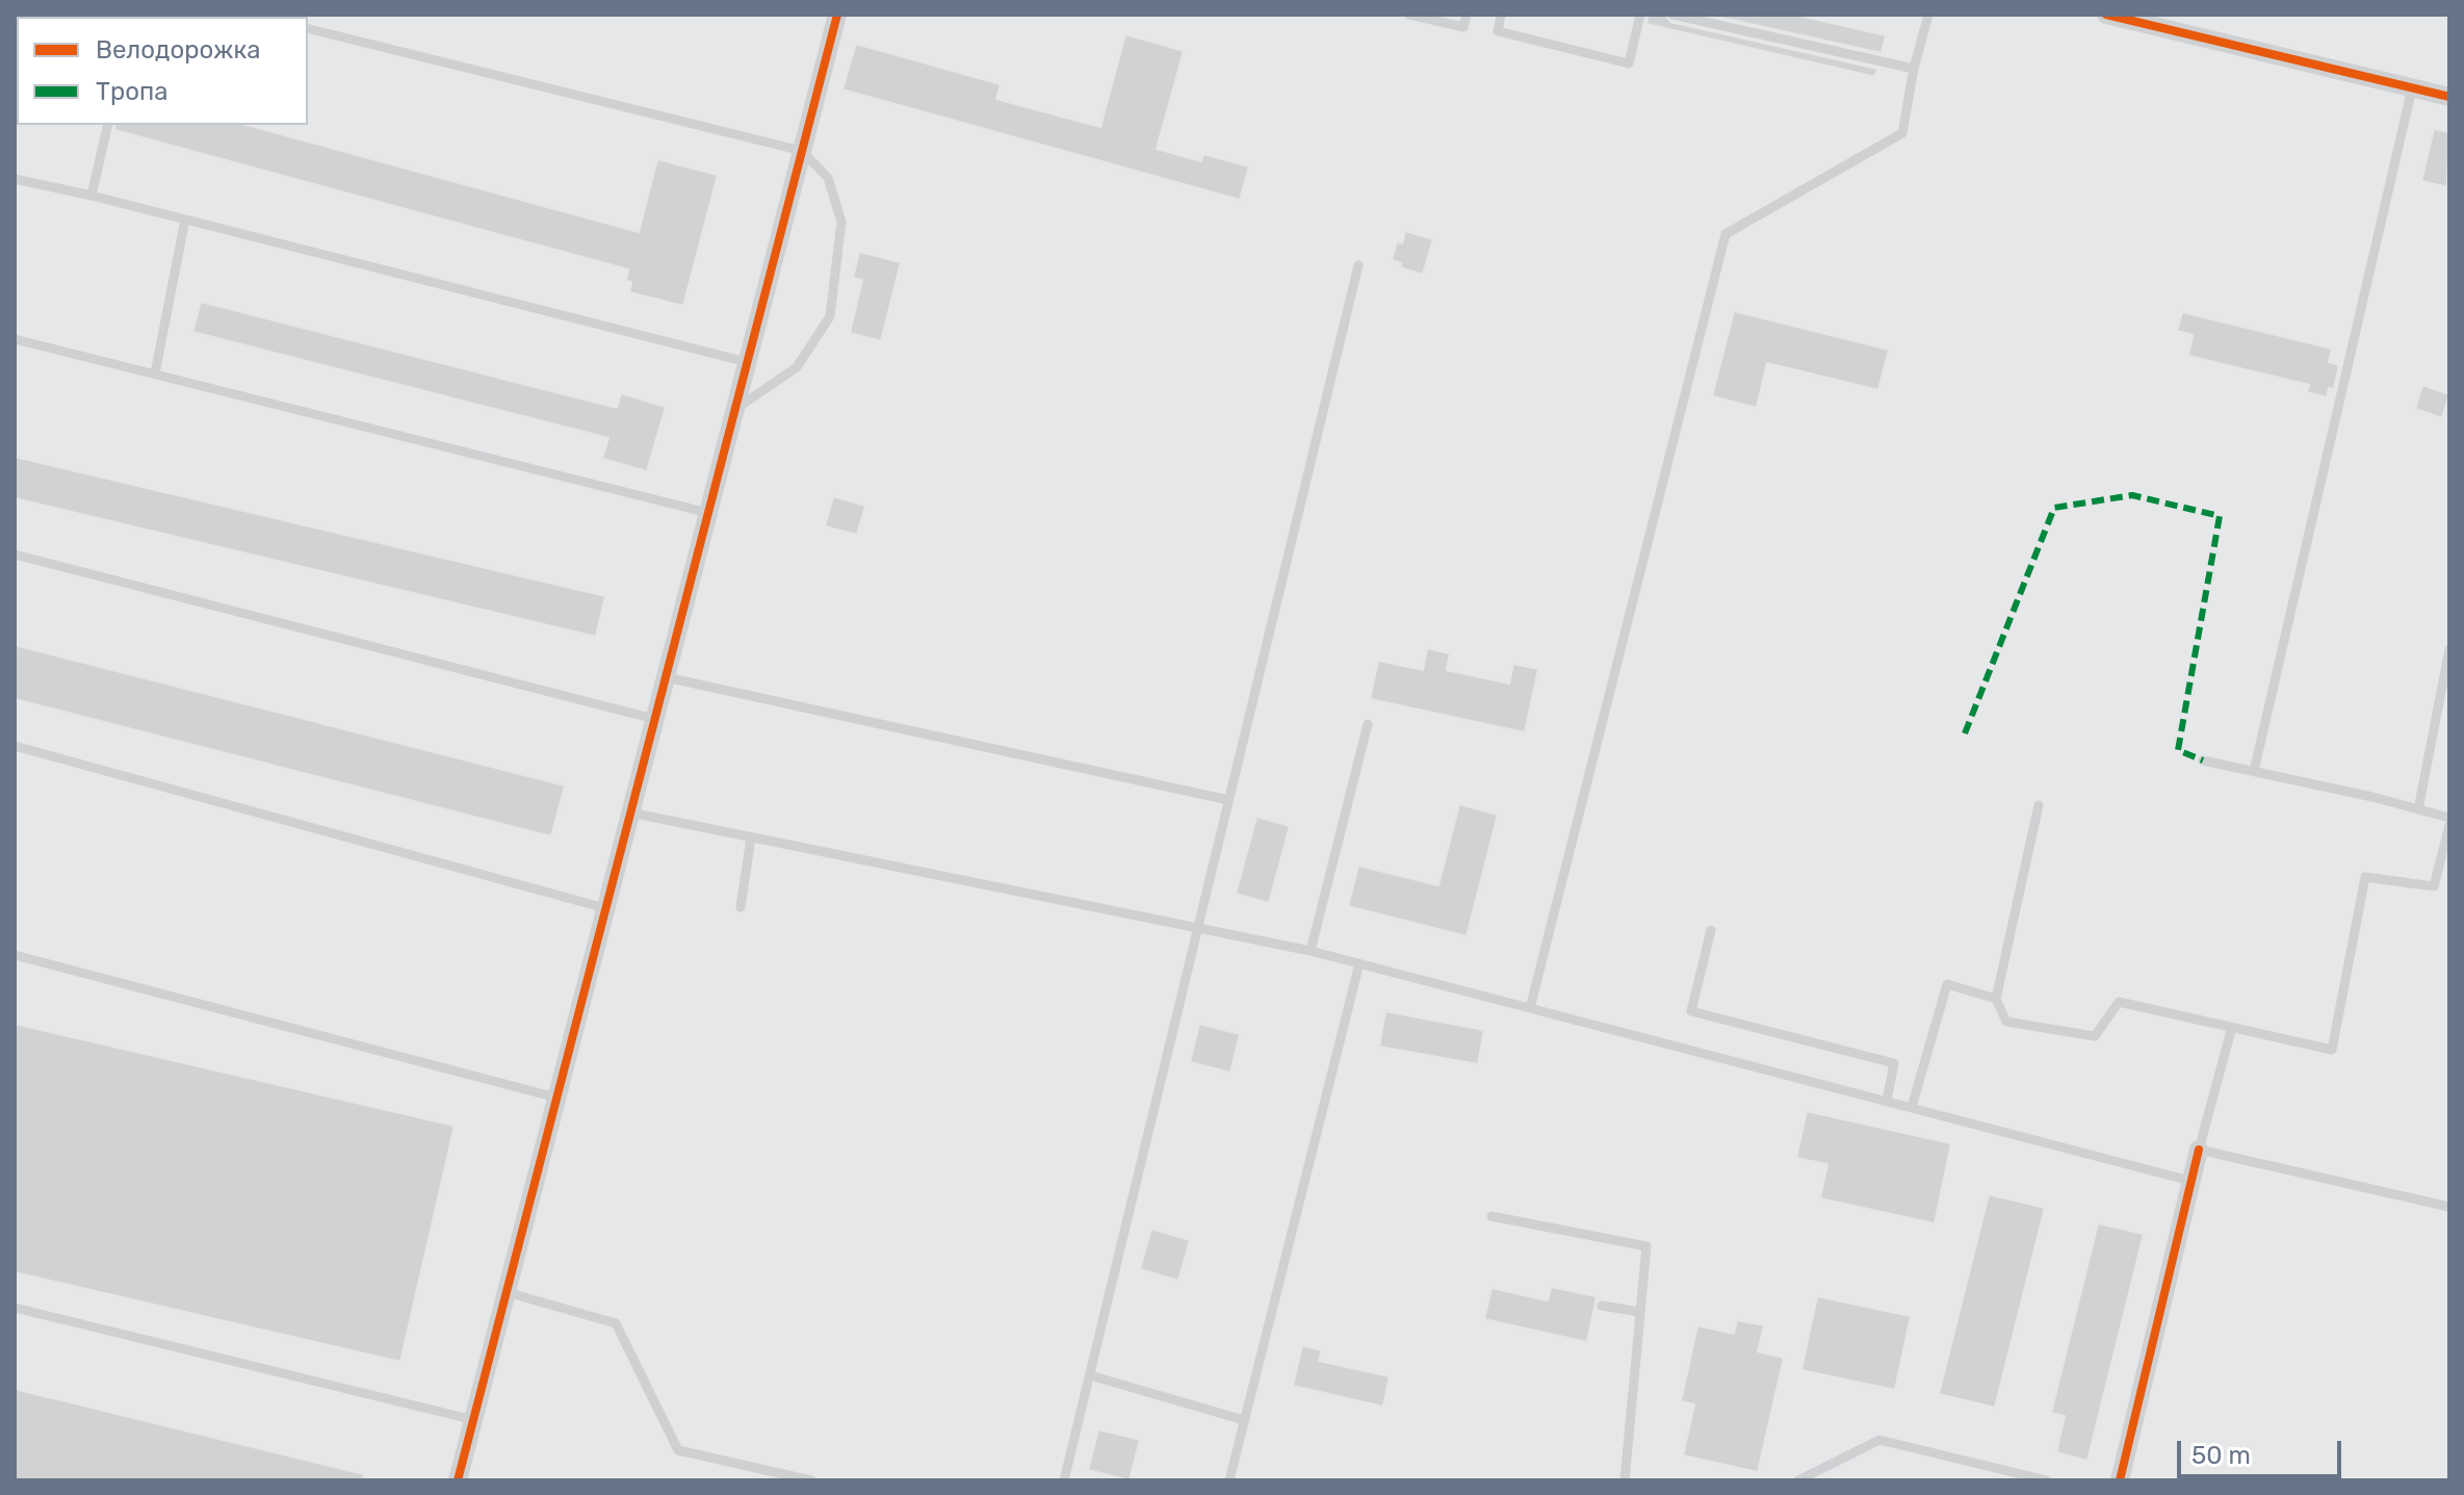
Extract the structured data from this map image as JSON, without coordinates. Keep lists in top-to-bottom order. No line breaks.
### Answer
{"legend":["Велодорожка","Тропа"],"scale_bar":"50 m"}
